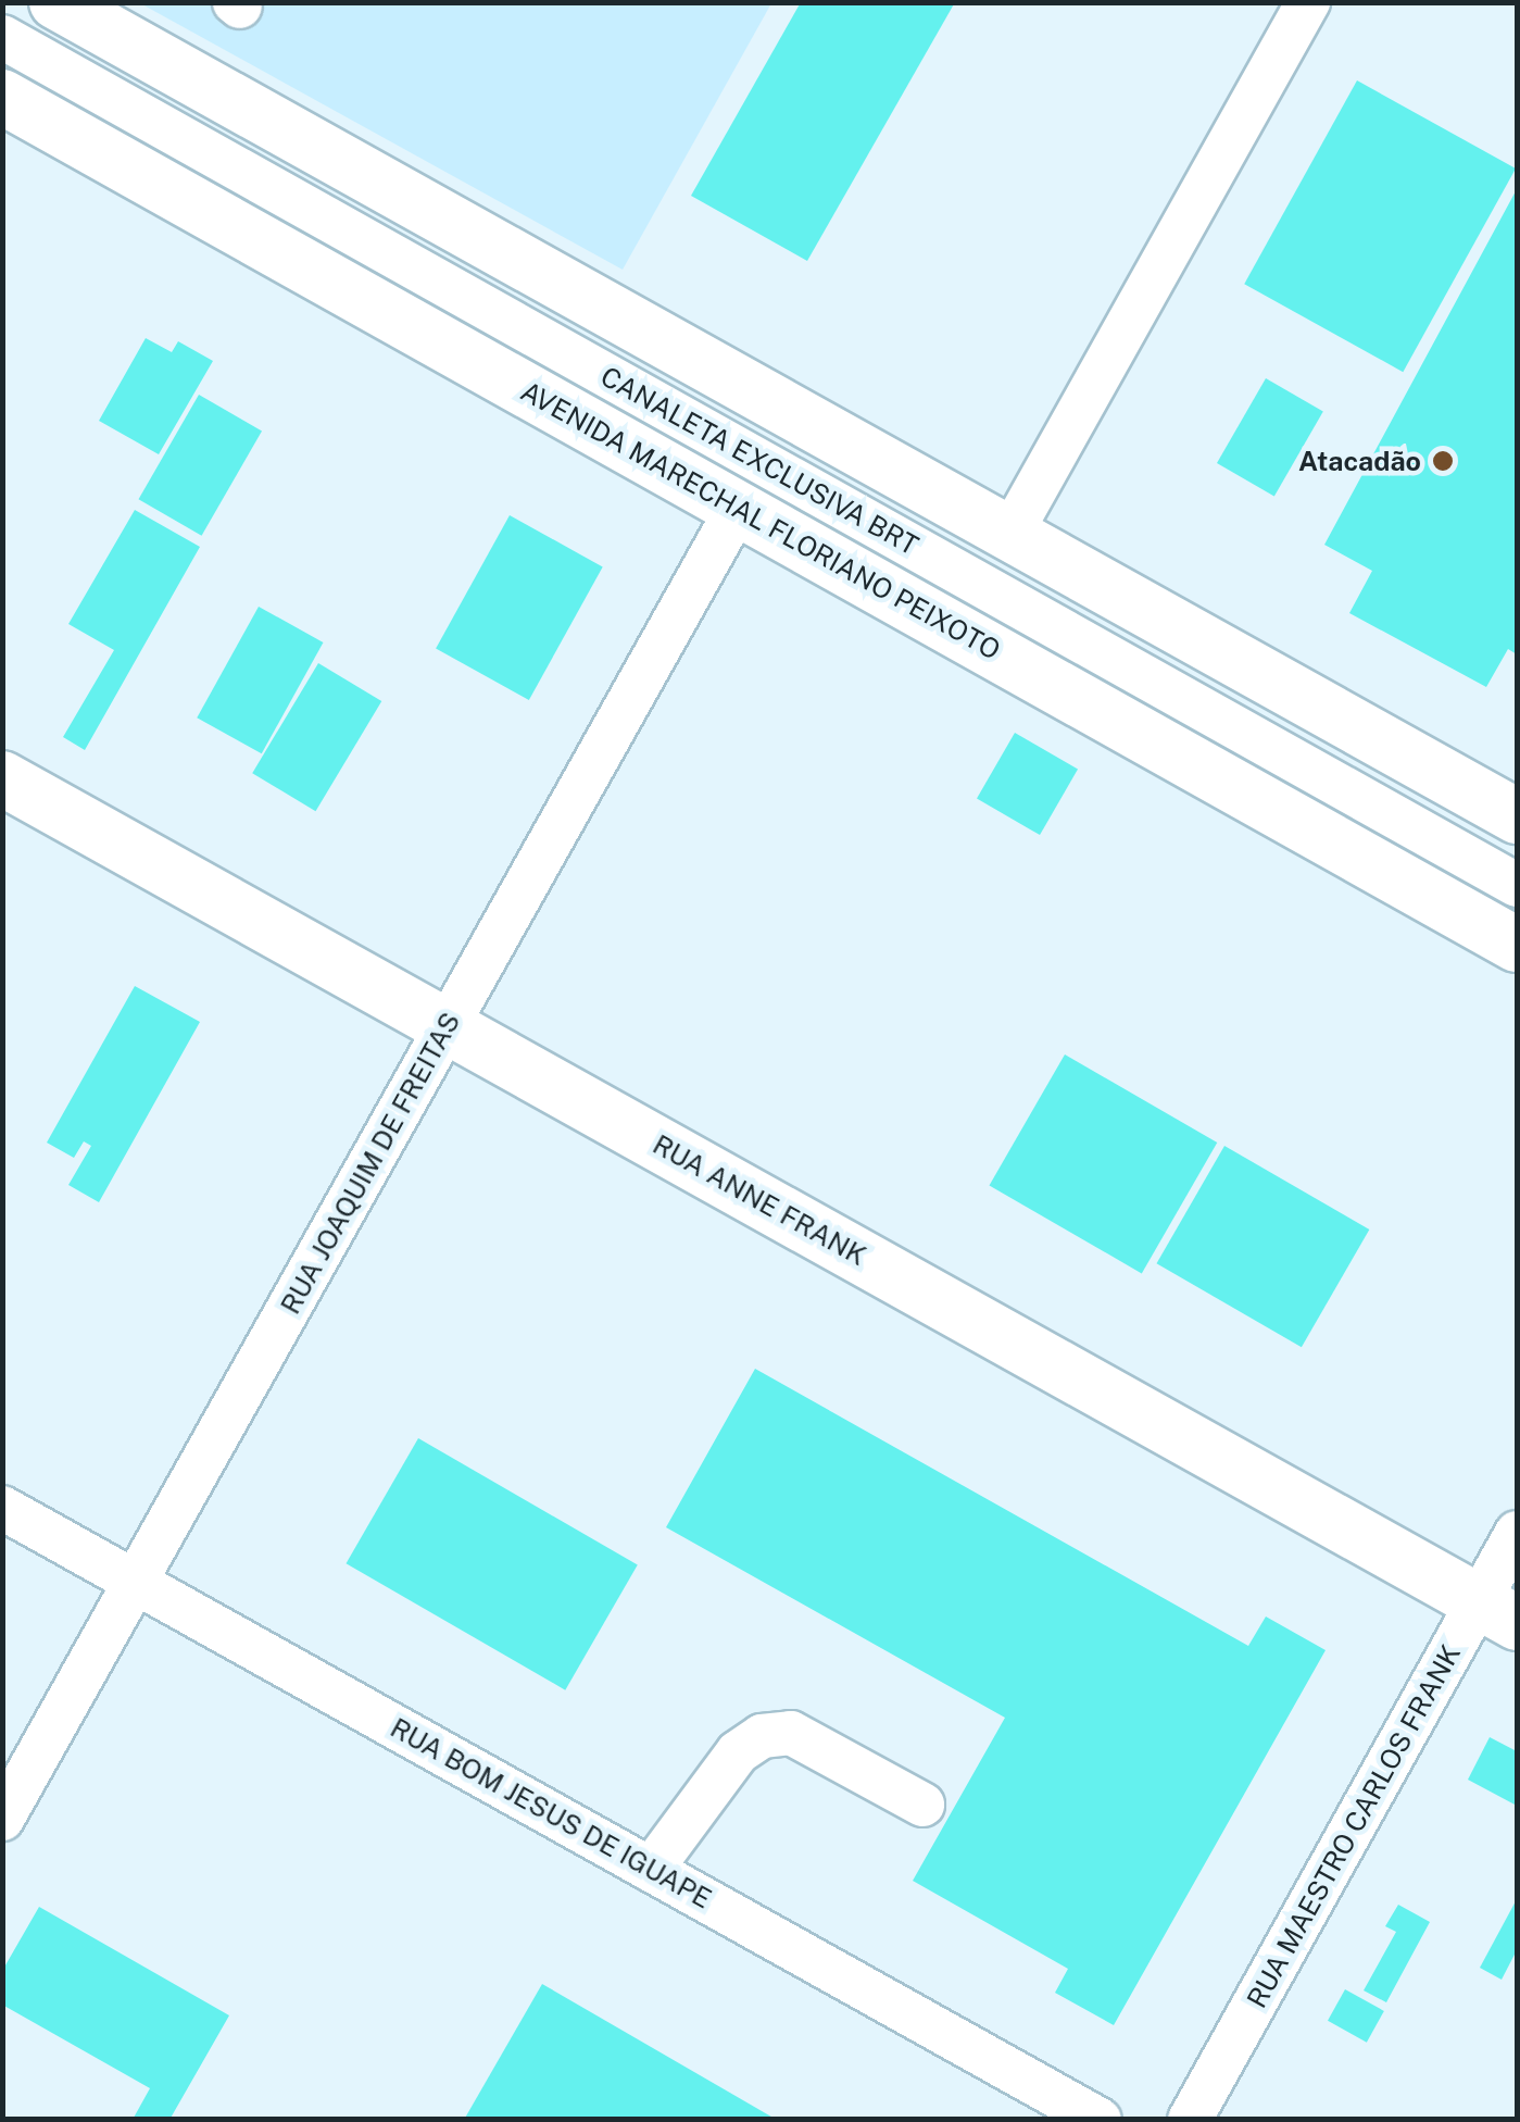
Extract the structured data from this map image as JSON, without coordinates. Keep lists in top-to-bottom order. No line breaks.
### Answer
{"streets":{"main road":["AVENIDA MARECHAL FLORIANO PEIXOTO","RUA ANNE FRANK"],"street":["CANALETA EXCLUSIVA BRT","RUA JOAQUIM DE FREITAS","RUA BOM JESUS DE IGUAPE","RUA MAESTRO CARLOS FRANK"]},"crossings":[["AVENIDA MARECHAL FLORIANO PEIXOTO","RUA JOAQUIM DE FREITAS"],["RUA JOAQUIM DE FREITAS","RUA ANNE FRANK"],["RUA JOAQUIM DE FREITAS","RUA BOM JESUS DE IGUAPE"],["RUA ANNE FRANK","RUA MAESTRO CARLOS FRANK"]],"places":["Atacadão"]}
